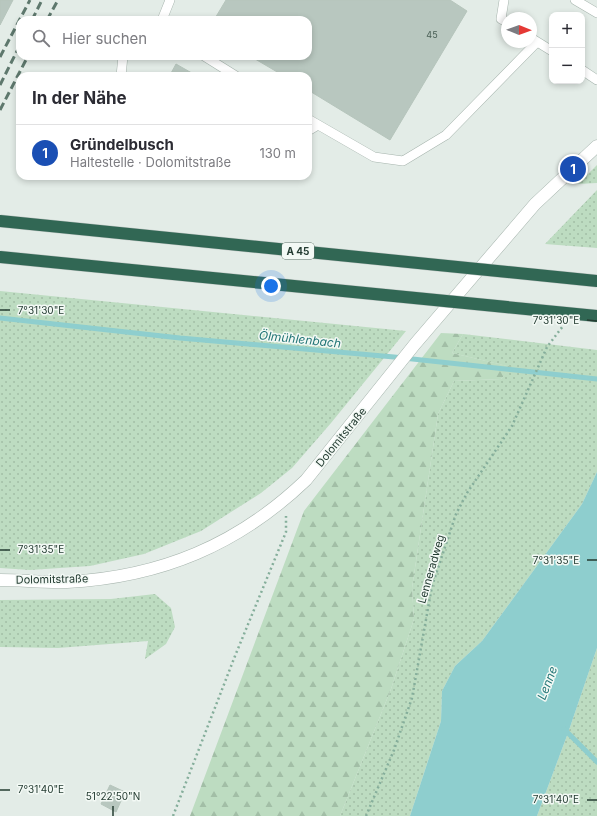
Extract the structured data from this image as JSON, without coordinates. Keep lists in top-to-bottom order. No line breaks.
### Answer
{"streets":{"highway":["A 45"],"street":["Dolomitstraße"],"path":["Lenneradweg"]},"water":["Ölmühlenbach","Lenne"],"house_numbers":["45"],"north":"right","page":{"map_buttons":["+","−"],"search":"Hier suchen","heading":"In der Nähe","list":[{"mark":"1","name":"Gründelbusch","note":"Haltestelle · Dolomitstraße","value":"130 m"}],"pins":"1"},"coordinates":["7°31'30\"E","7°31'35\"E","7°31'40\"E","51°22'50\"N"]}
